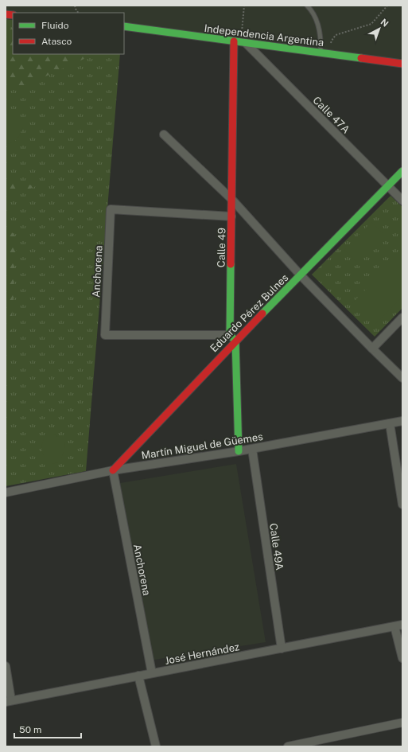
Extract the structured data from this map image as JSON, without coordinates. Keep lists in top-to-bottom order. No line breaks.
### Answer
{"streets":{"street":["Independencia Argentina","Calle 47A","Calle 49","Anchorena","Eduardo Pérez Bulnes","Martín Miguel de Güemes","Calle 49A","José Hernández"]},"crossings":[["Independencia Argentina","Calle 47A"],["Independencia Argentina","Calle 49"],["Calle 47A","Calle 49"],["Calle 47A","Eduardo Pérez Bulnes"],["Calle 49","Anchorena"],["Calle 49","Eduardo Pérez Bulnes"],["Calle 49","Martín Miguel de Güemes"],["Anchorena","Eduardo Pérez Bulnes"],["Anchorena","Martín Miguel de Güemes"],["Anchorena","José Hernández"],["Eduardo Pérez Bulnes","Martín Miguel de Güemes"],["Martín Miguel de Güemes","Calle 49A"],["Calle 49A","José Hernández"]],"legend":["Fluido","Atasco"],"scale_bar":"50 m","north":"top right"}
